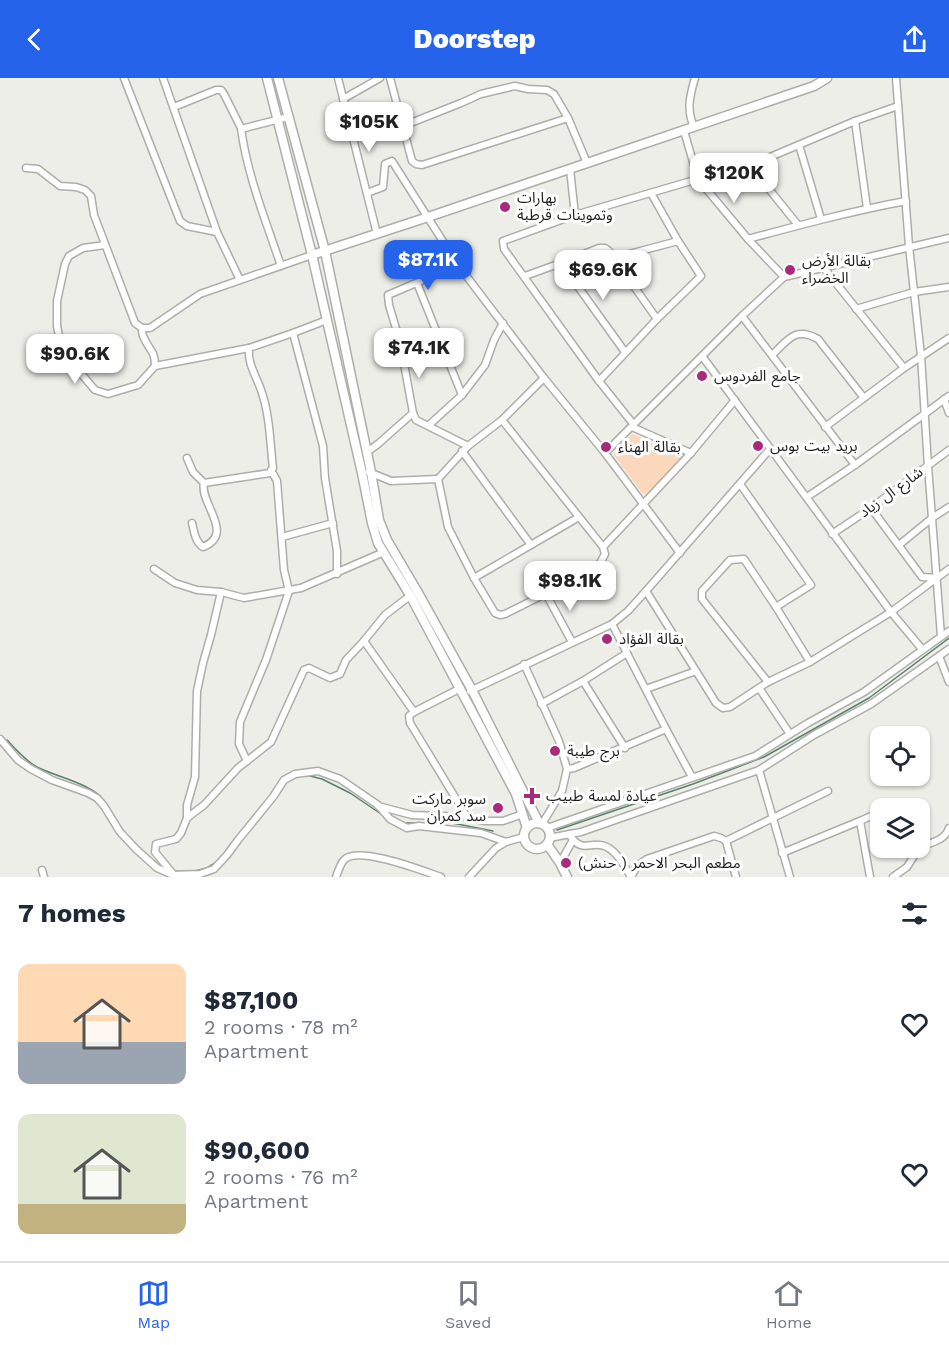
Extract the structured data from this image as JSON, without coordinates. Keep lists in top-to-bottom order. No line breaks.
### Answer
{"streets":{"street":["شارع ال زياد"]},"places":{"other":["بهارات وتموينات قرطبة","بقالة الأرض الخضراء","جامع الفردوس","بريد بيت بوس","بقالة الهناء","بقالة الفؤاد","برج طيبة","سوبر ماركت سد كمران","مطعم البحر الاحمر ( حنش)"],"health":["عيادة لمسة طبيب"]},"page":{"header":"Doorstep","price":["$105K","$120K","$87.1K","$69.6K","$74.1K","$90.6K","$98.1K"],"heading":"7 homes","list":[{"name":"$87,100","note":"2 rooms · 78 m² · Apartment"},{"name":"$90,600","note":"2 rooms · 76 m² · Apartment"}],"tabs":["Map","Saved","Home"]}}
